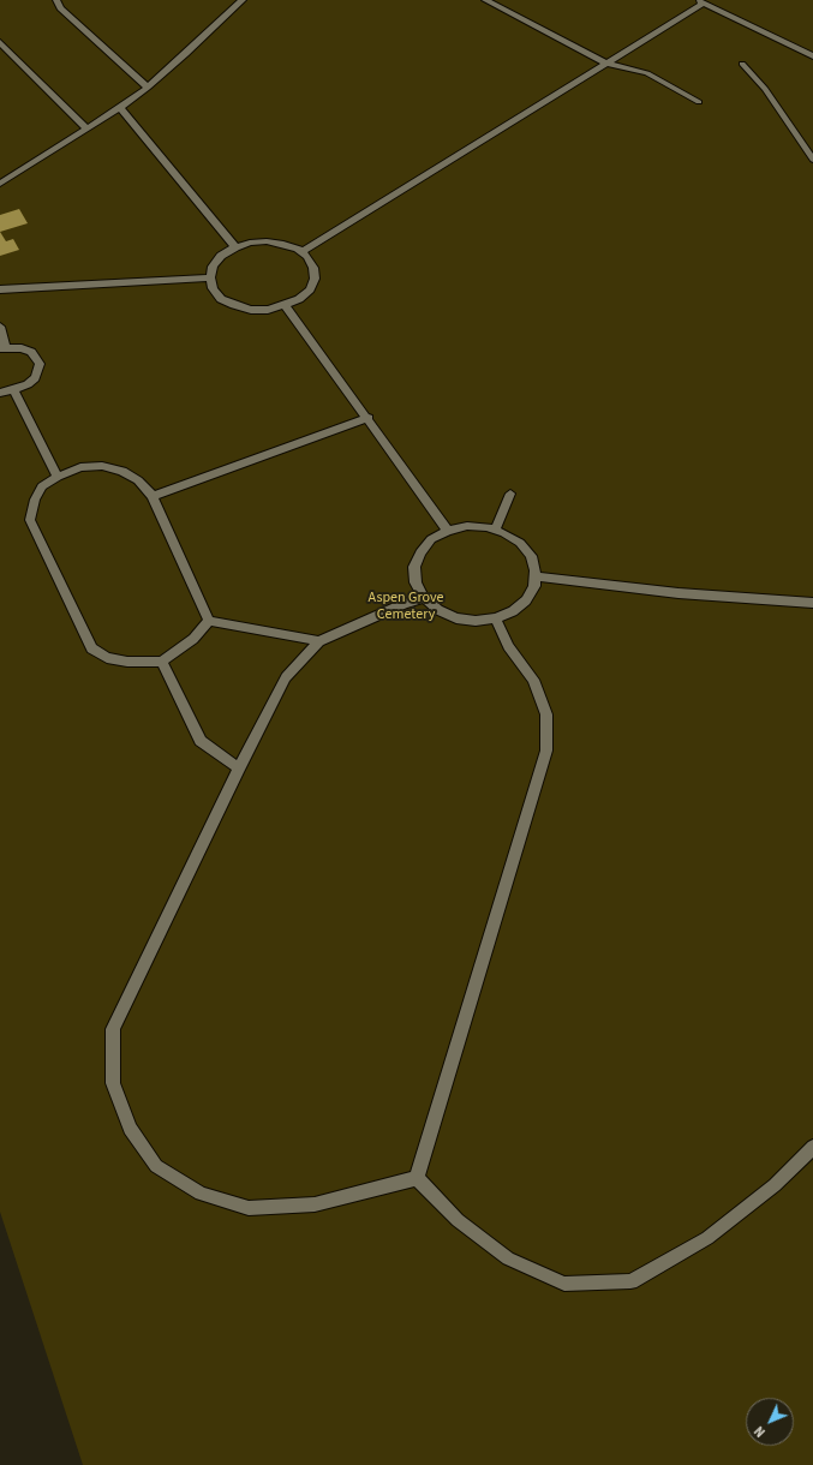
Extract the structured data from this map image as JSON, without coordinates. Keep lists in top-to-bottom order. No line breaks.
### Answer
{"parks":["Aspen Grove Cemetery"],"north":"bottom left"}
